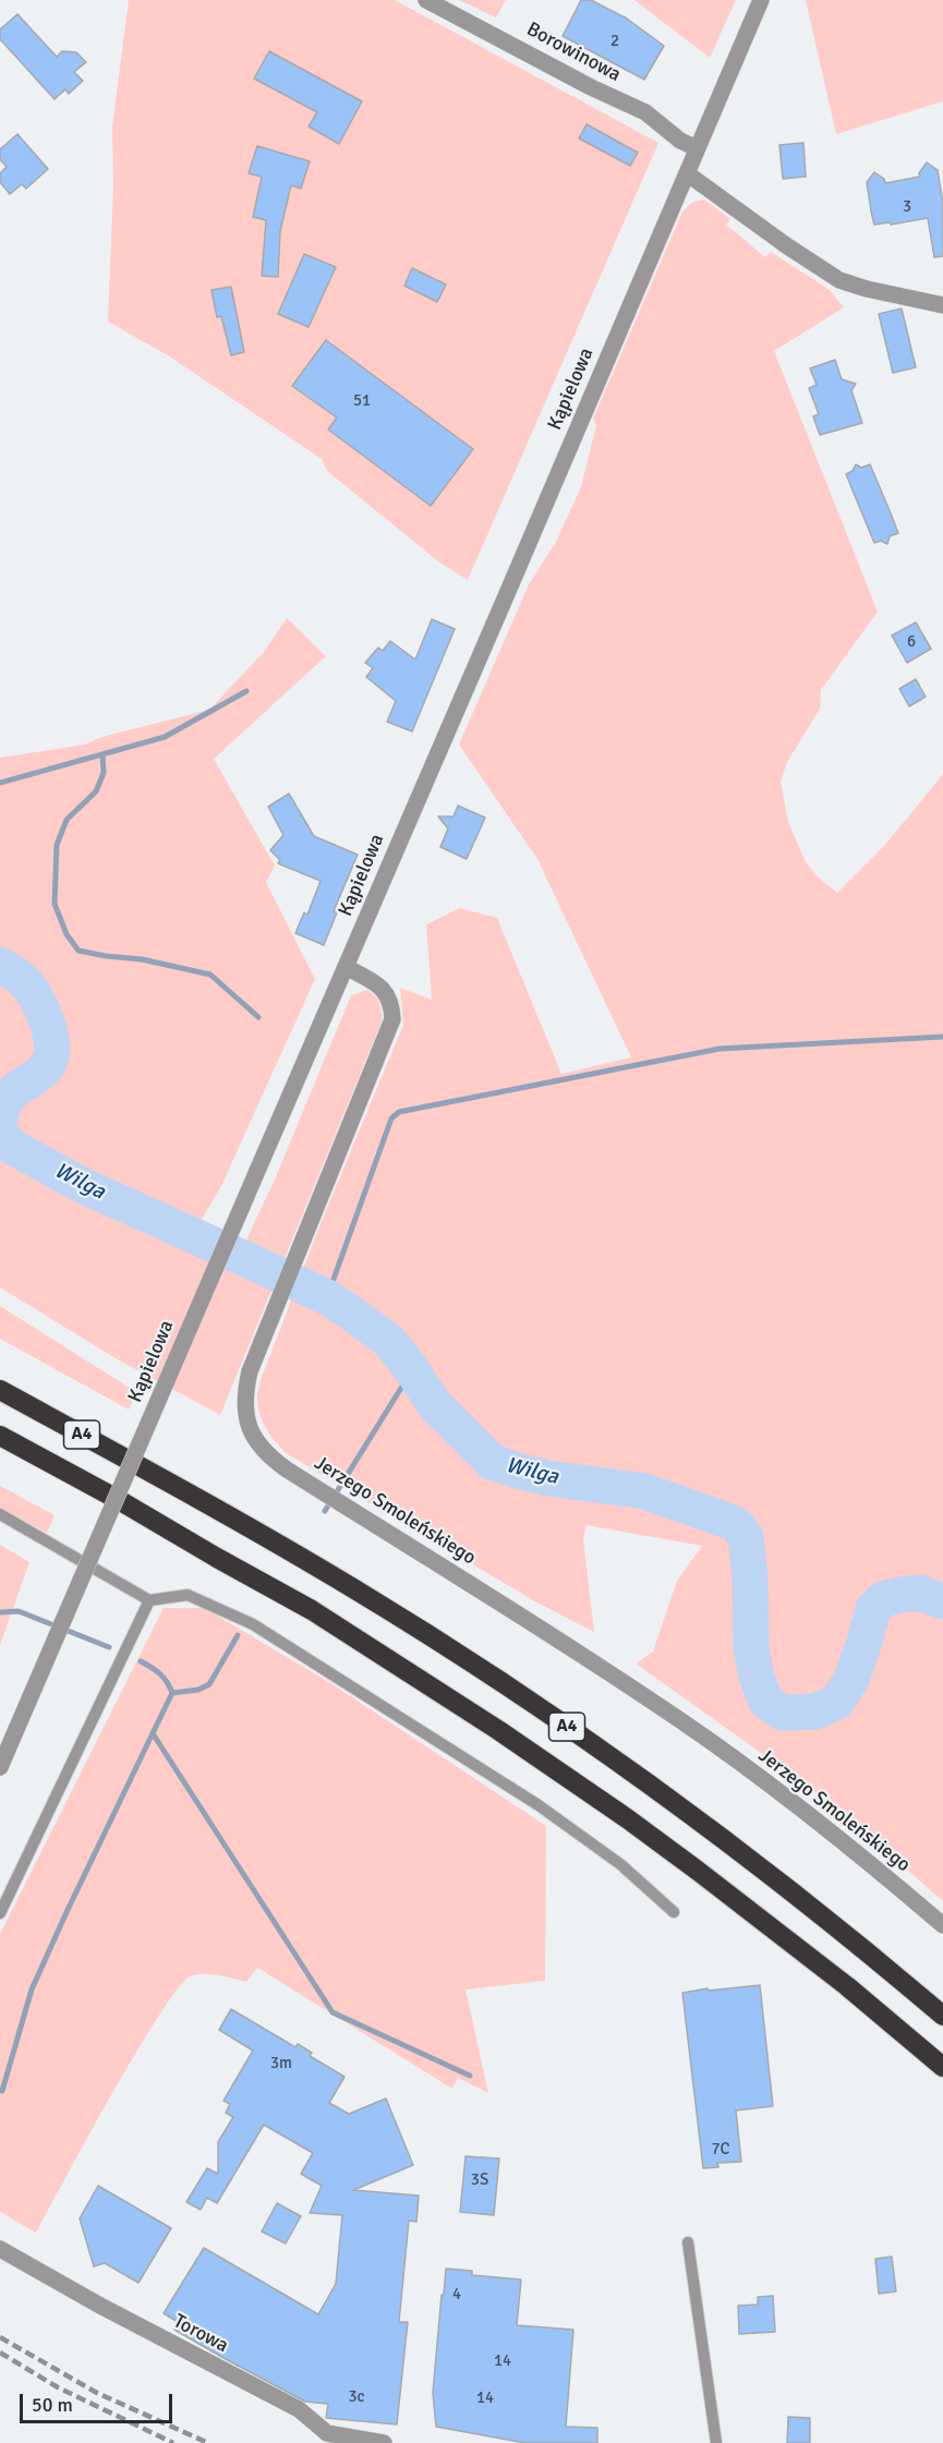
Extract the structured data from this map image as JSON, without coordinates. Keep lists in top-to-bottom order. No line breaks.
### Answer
{"streets":{"highway":["A4"],"street":["Borowinowa","Kąpielowa","Jerzego Smoleńskiego","Torowa"]},"crossings":[["Borowinowa","Kąpielowa"],["Kąpielowa","Jerzego Smoleńskiego"]],"water":["Wilga"],"house_numbers":["2","3","51","6","3m","7C","3S","4","14","3c","14"],"scale_bar":"50 m"}
